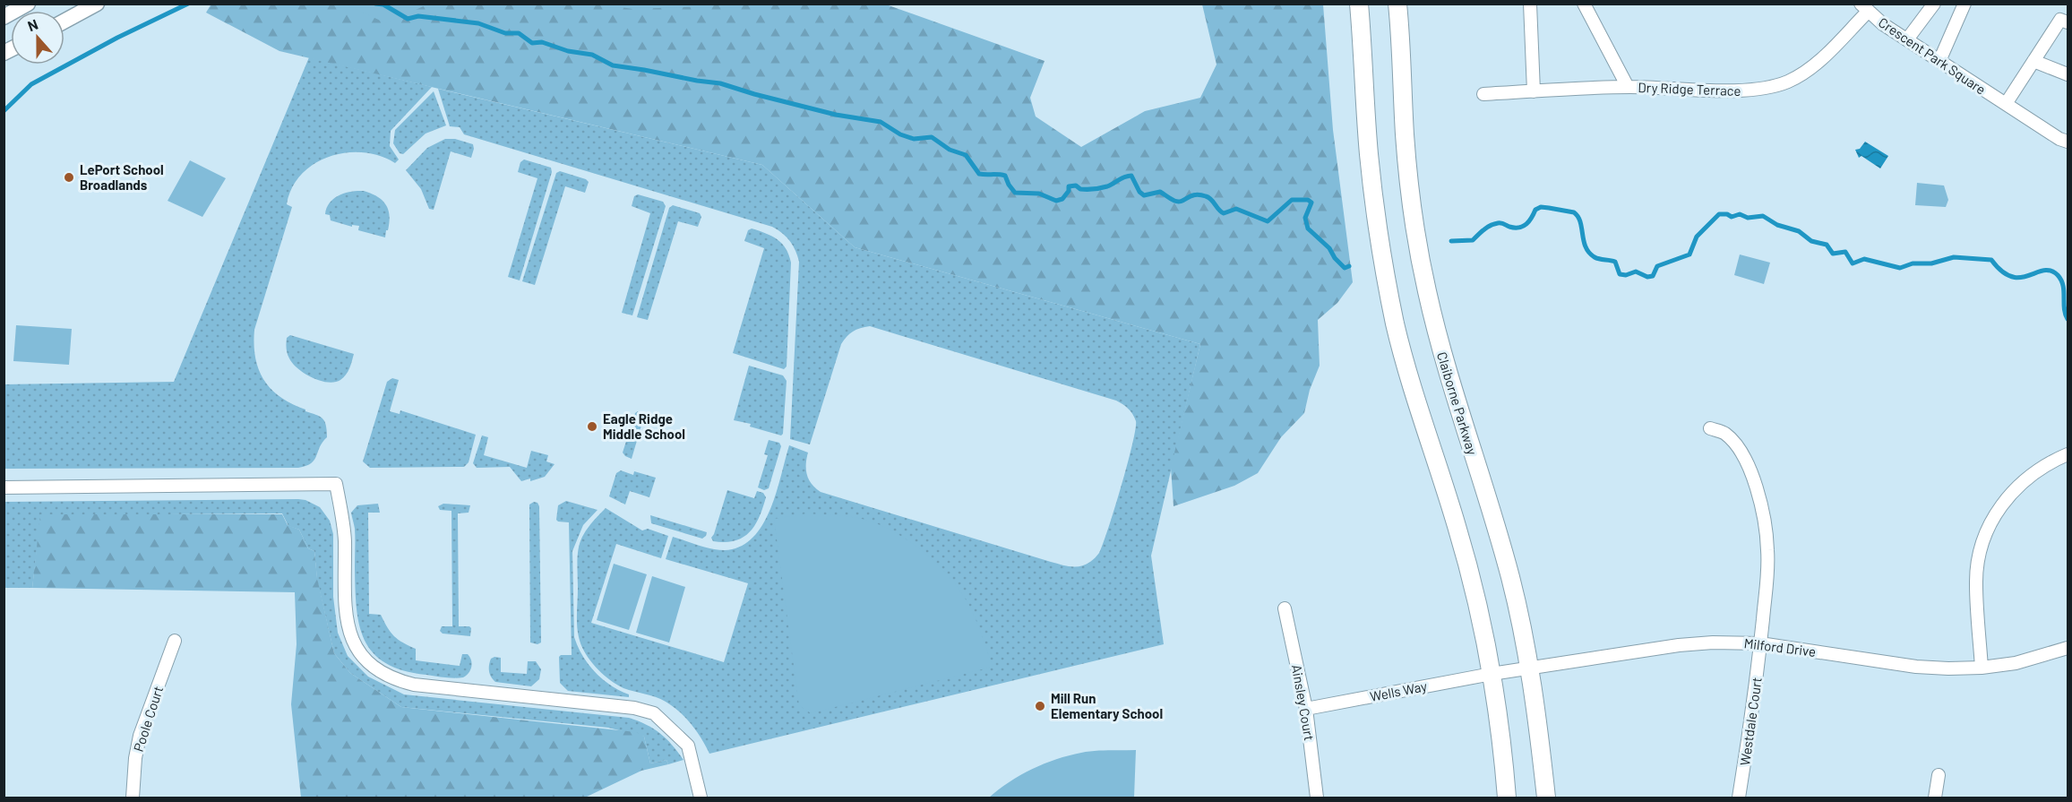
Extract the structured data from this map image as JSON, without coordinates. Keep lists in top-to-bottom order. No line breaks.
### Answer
{"streets":{"main road":["Claiborne Parkway"],"street":["Crescent Park Square","Dry Ridge Terrace","Milford Drive","Wells Way","Ainsley Court","Poole Court","Westdale Court"]},"crossings":[["Crescent Park Square","Dry Ridge Terrace"],["Claiborne Parkway","Milford Drive"],["Milford Drive","Wells Way"],["Milford Drive","Westdale Court"],["Wells Way","Ainsley Court"]],"places":["LePort School Broadlands","Eagle Ridge Middle School","Mill Run Elementary School"],"north":"top"}
